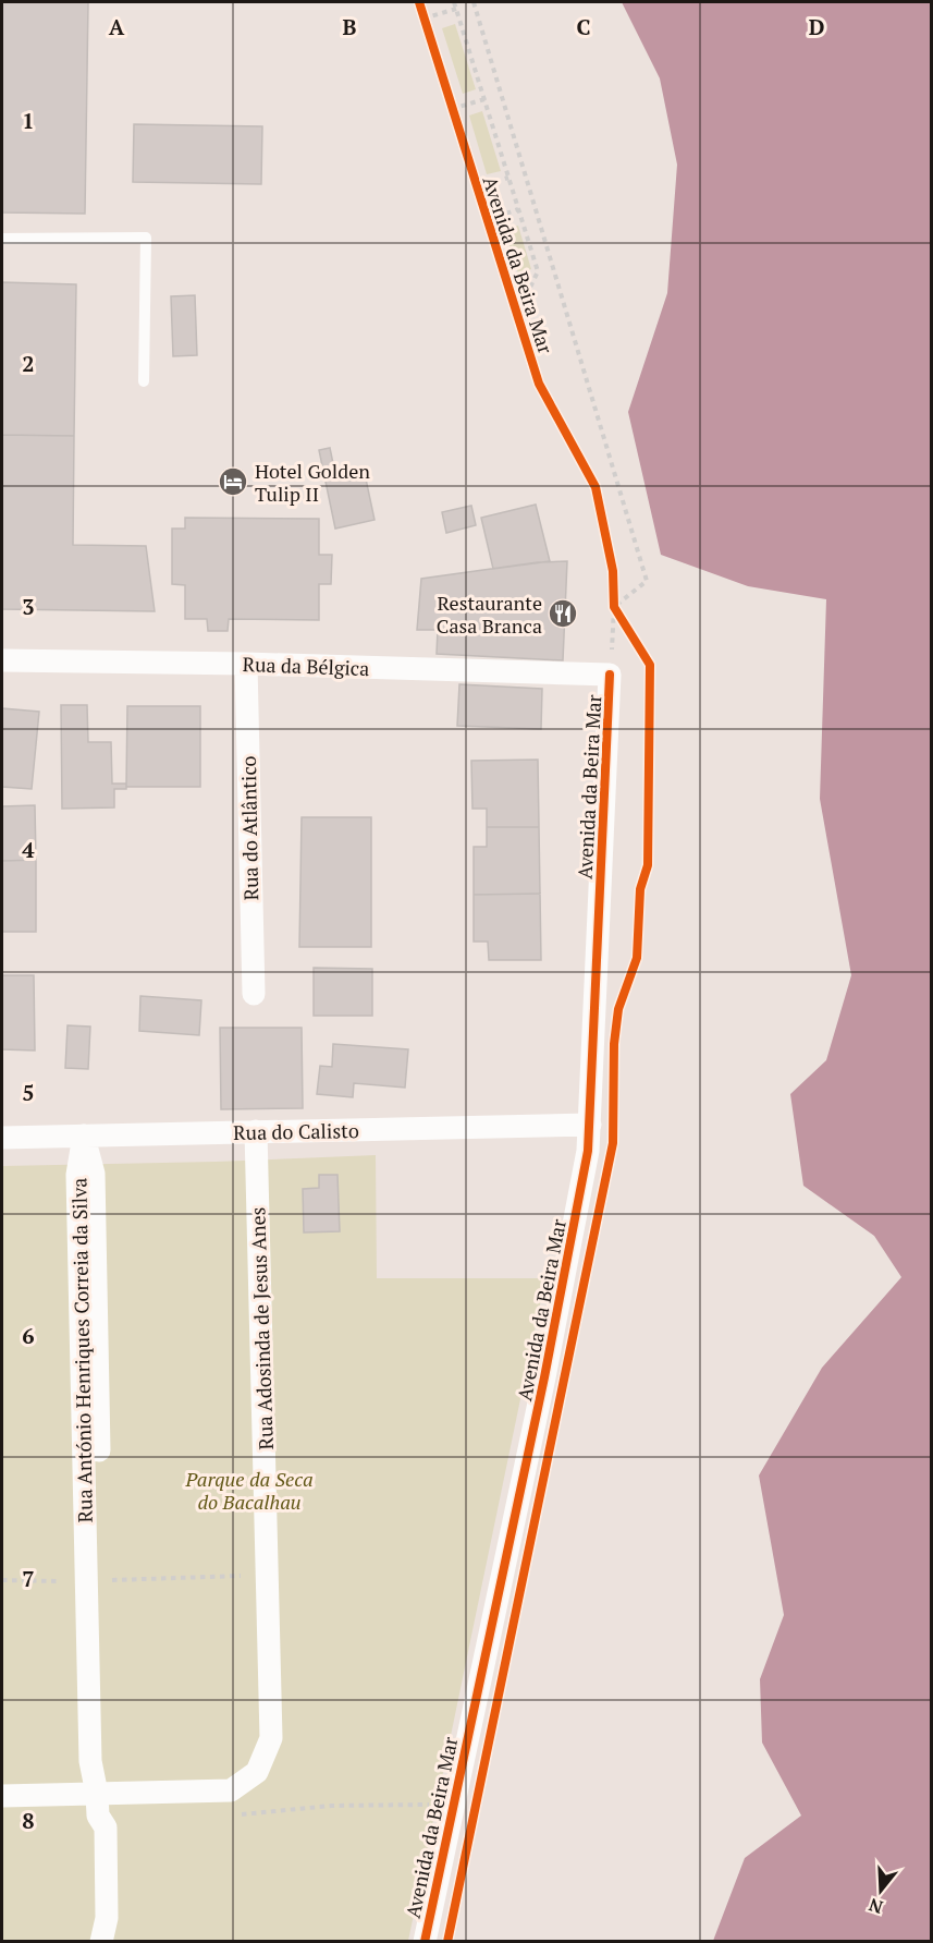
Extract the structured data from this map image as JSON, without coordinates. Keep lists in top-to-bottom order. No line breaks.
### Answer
{"streets":{"street":["Avenida da Beira Mar","Rua da Bélgica","Rua do Atlântico","Rua do Calisto","Rua Adosinda de Jesus Anes","Rua António Henriques Correia da Silva"]},"crossings":[["Avenida da Beira Mar","Rua da Bélgica"],["Avenida da Beira Mar","Rua do Calisto"],["Rua da Bélgica","Rua do Atlântico"],["Rua do Calisto","Rua Adosinda de Jesus Anes"],["Rua do Calisto","Rua António Henriques Correia da Silva"],["Rua Adosinda de Jesus Anes","Rua António Henriques Correia da Silva"]],"parks":["Parque da Seca do Bacalhau"],"places":{"hotel":["Hotel Golden Tulip II"],"restaurant":["Restaurante Casa Branca"]},"north":"bottom","grid":{"columns":["A","B","C","D"],"rows":["1","2","3","4","5","6","7","8"]}}
